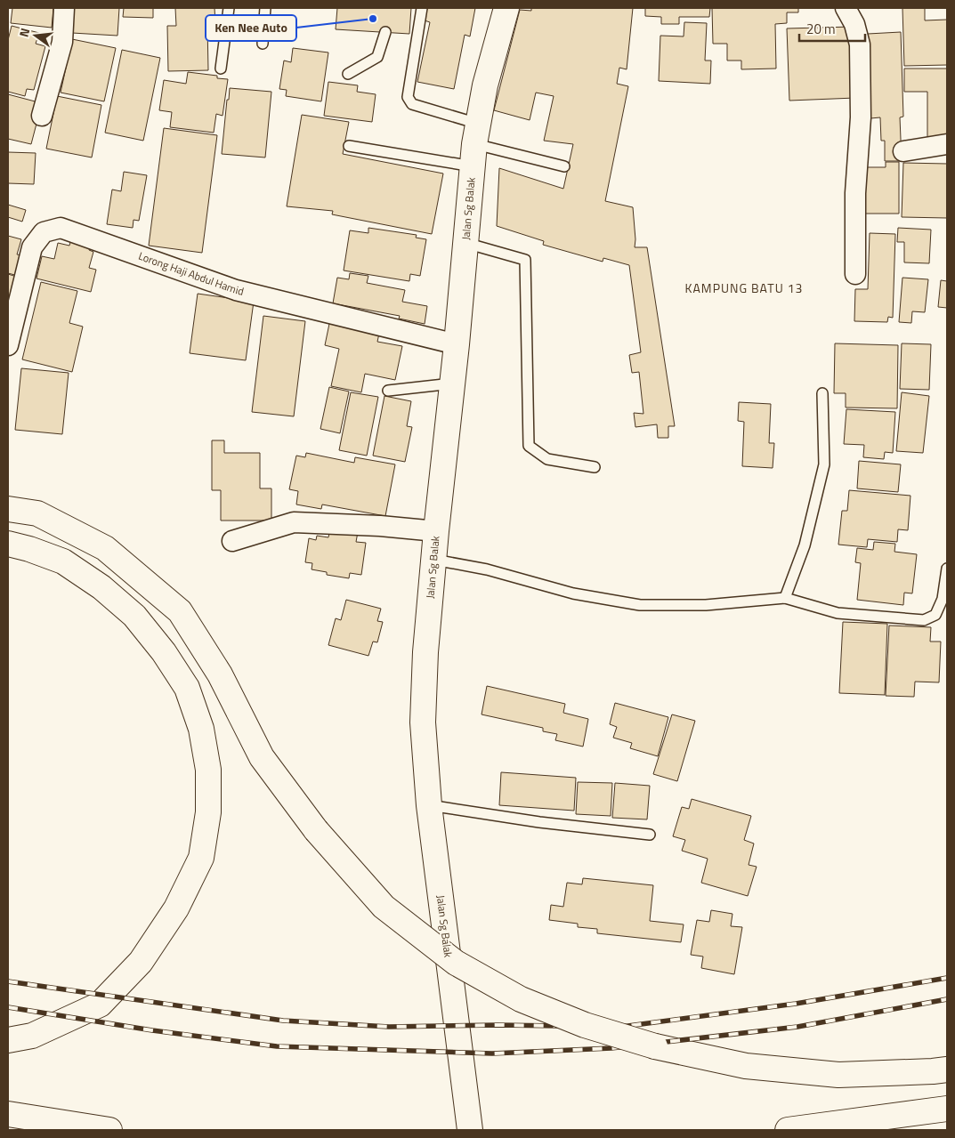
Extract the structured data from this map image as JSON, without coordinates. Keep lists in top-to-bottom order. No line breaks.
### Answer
{"streets":{"main road":["Jalan Sg Balak"],"street":["Lorong Haji Abdul Hamid"]},"crossings":[["Jalan Sg Balak","Lorong Haji Abdul Hamid"]],"districts":["KAMPUNG BATU 13"],"places":["Ken Nee Auto"],"scale_bar":"20 m","north":"left"}
